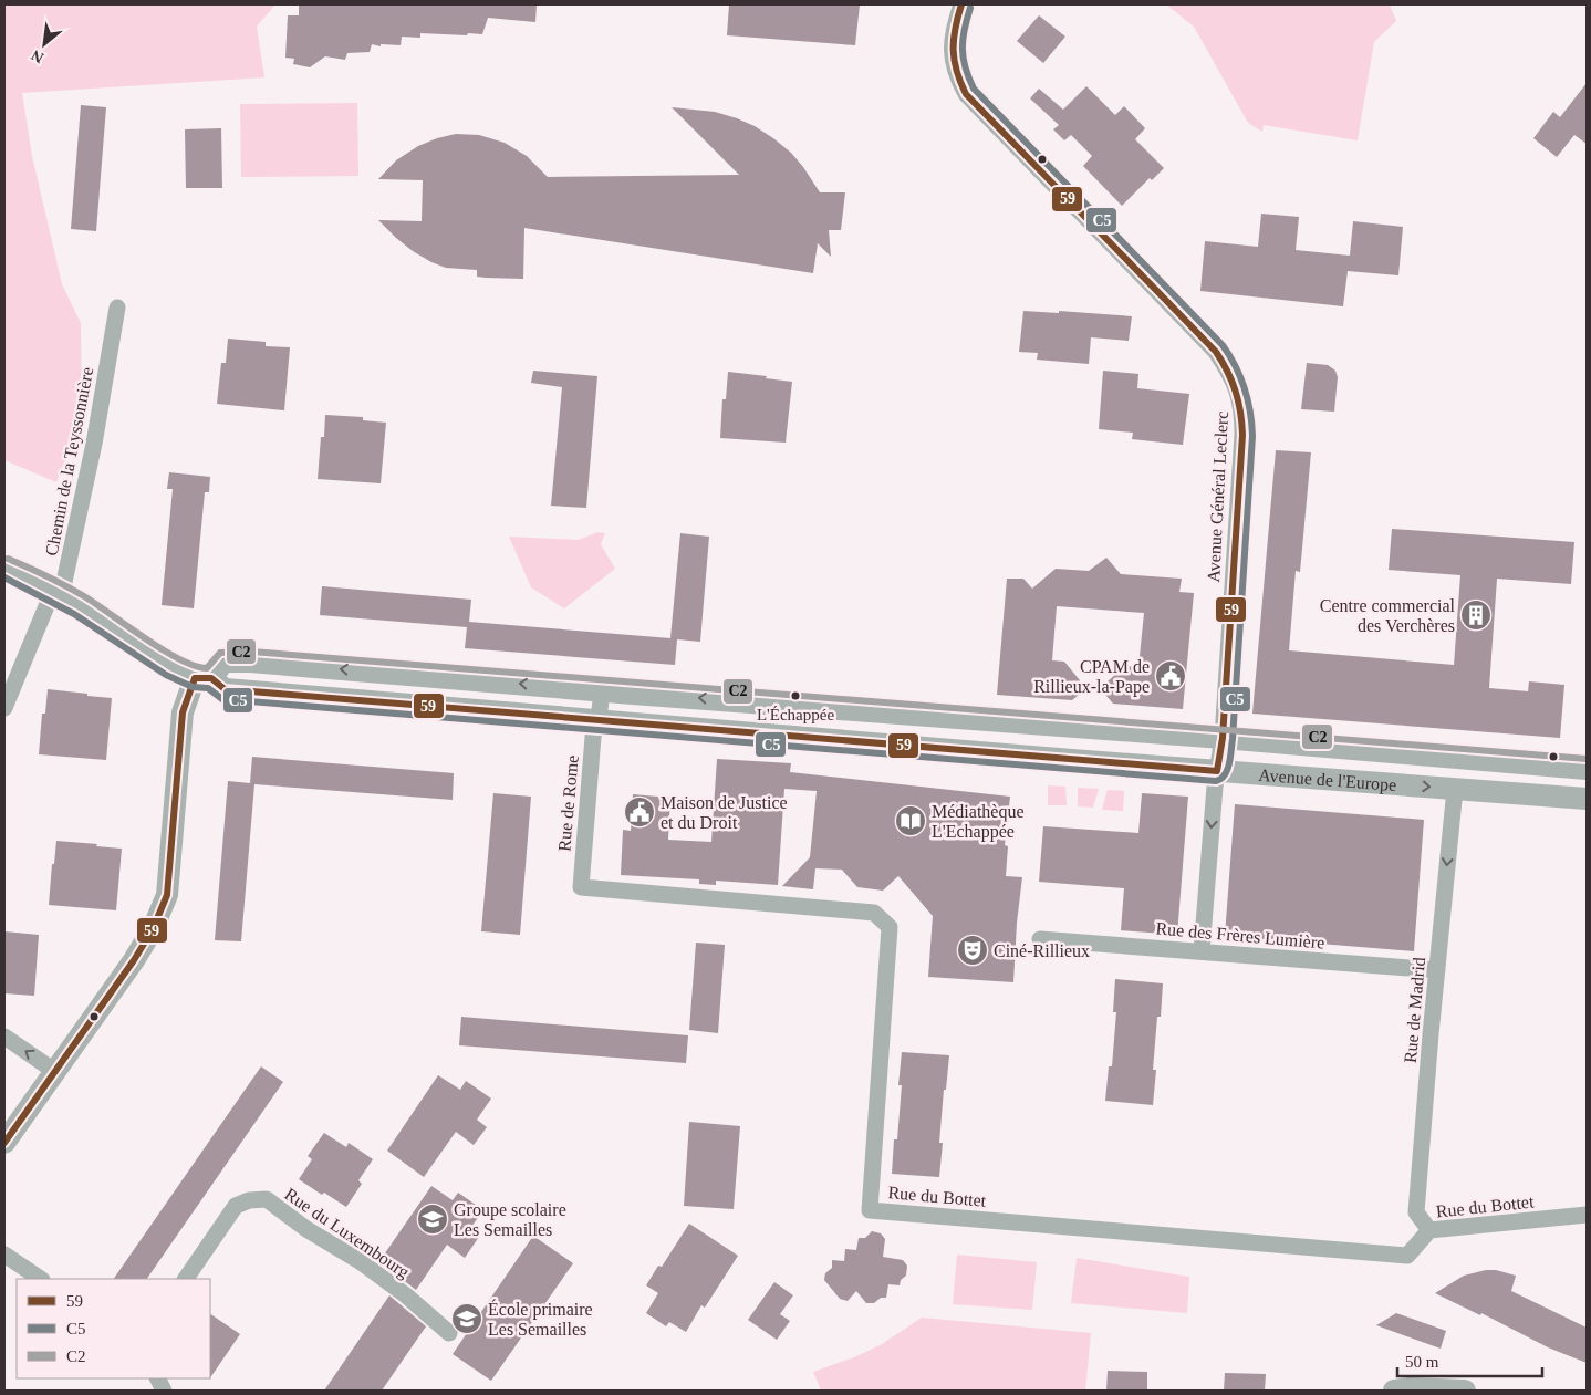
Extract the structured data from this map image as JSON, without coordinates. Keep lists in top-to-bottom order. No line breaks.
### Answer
{"streets":{"street":["Chemin de la Teyssonnière","Avenue Général Leclerc","Avenue de l'Europe","Rue de Rome","Rue des Frères Lumière","Rue de Madrid","Rue du Bottet","Rue du Luxembourg"]},"crossings":[["Chemin de la Teyssonnière","Avenue de l'Europe"],["Avenue Général Leclerc","Avenue de l'Europe"],["Avenue Général Leclerc","Rue des Frères Lumière"],["Avenue de l'Europe","Rue de Rome"],["Avenue de l'Europe","Rue de Madrid"],["Rue de Rome","Rue du Bottet"],["Rue des Frères Lumière","Rue de Madrid"],["Rue de Madrid","Rue du Bottet"]],"one_way":["Rue de Madrid"],"places":{"building":["Centre commercial des Verchères"],"public building":["CPAM de Rillieux-la-Pape","Maison de Justice et du Droit"],"other":["L'Échappée"],"library":["Médiathèque L'Echappée"],"theatre":["Ciné-Rillieux"],"school or university":["Groupe scolaire Les Semailles","École primaire Les Semailles"]},"lines":["transit line 59","transit line C5","transit line C2"],"legend":["59","C5","C2"],"scale_bar":"50 m","north":"bottom left"}
